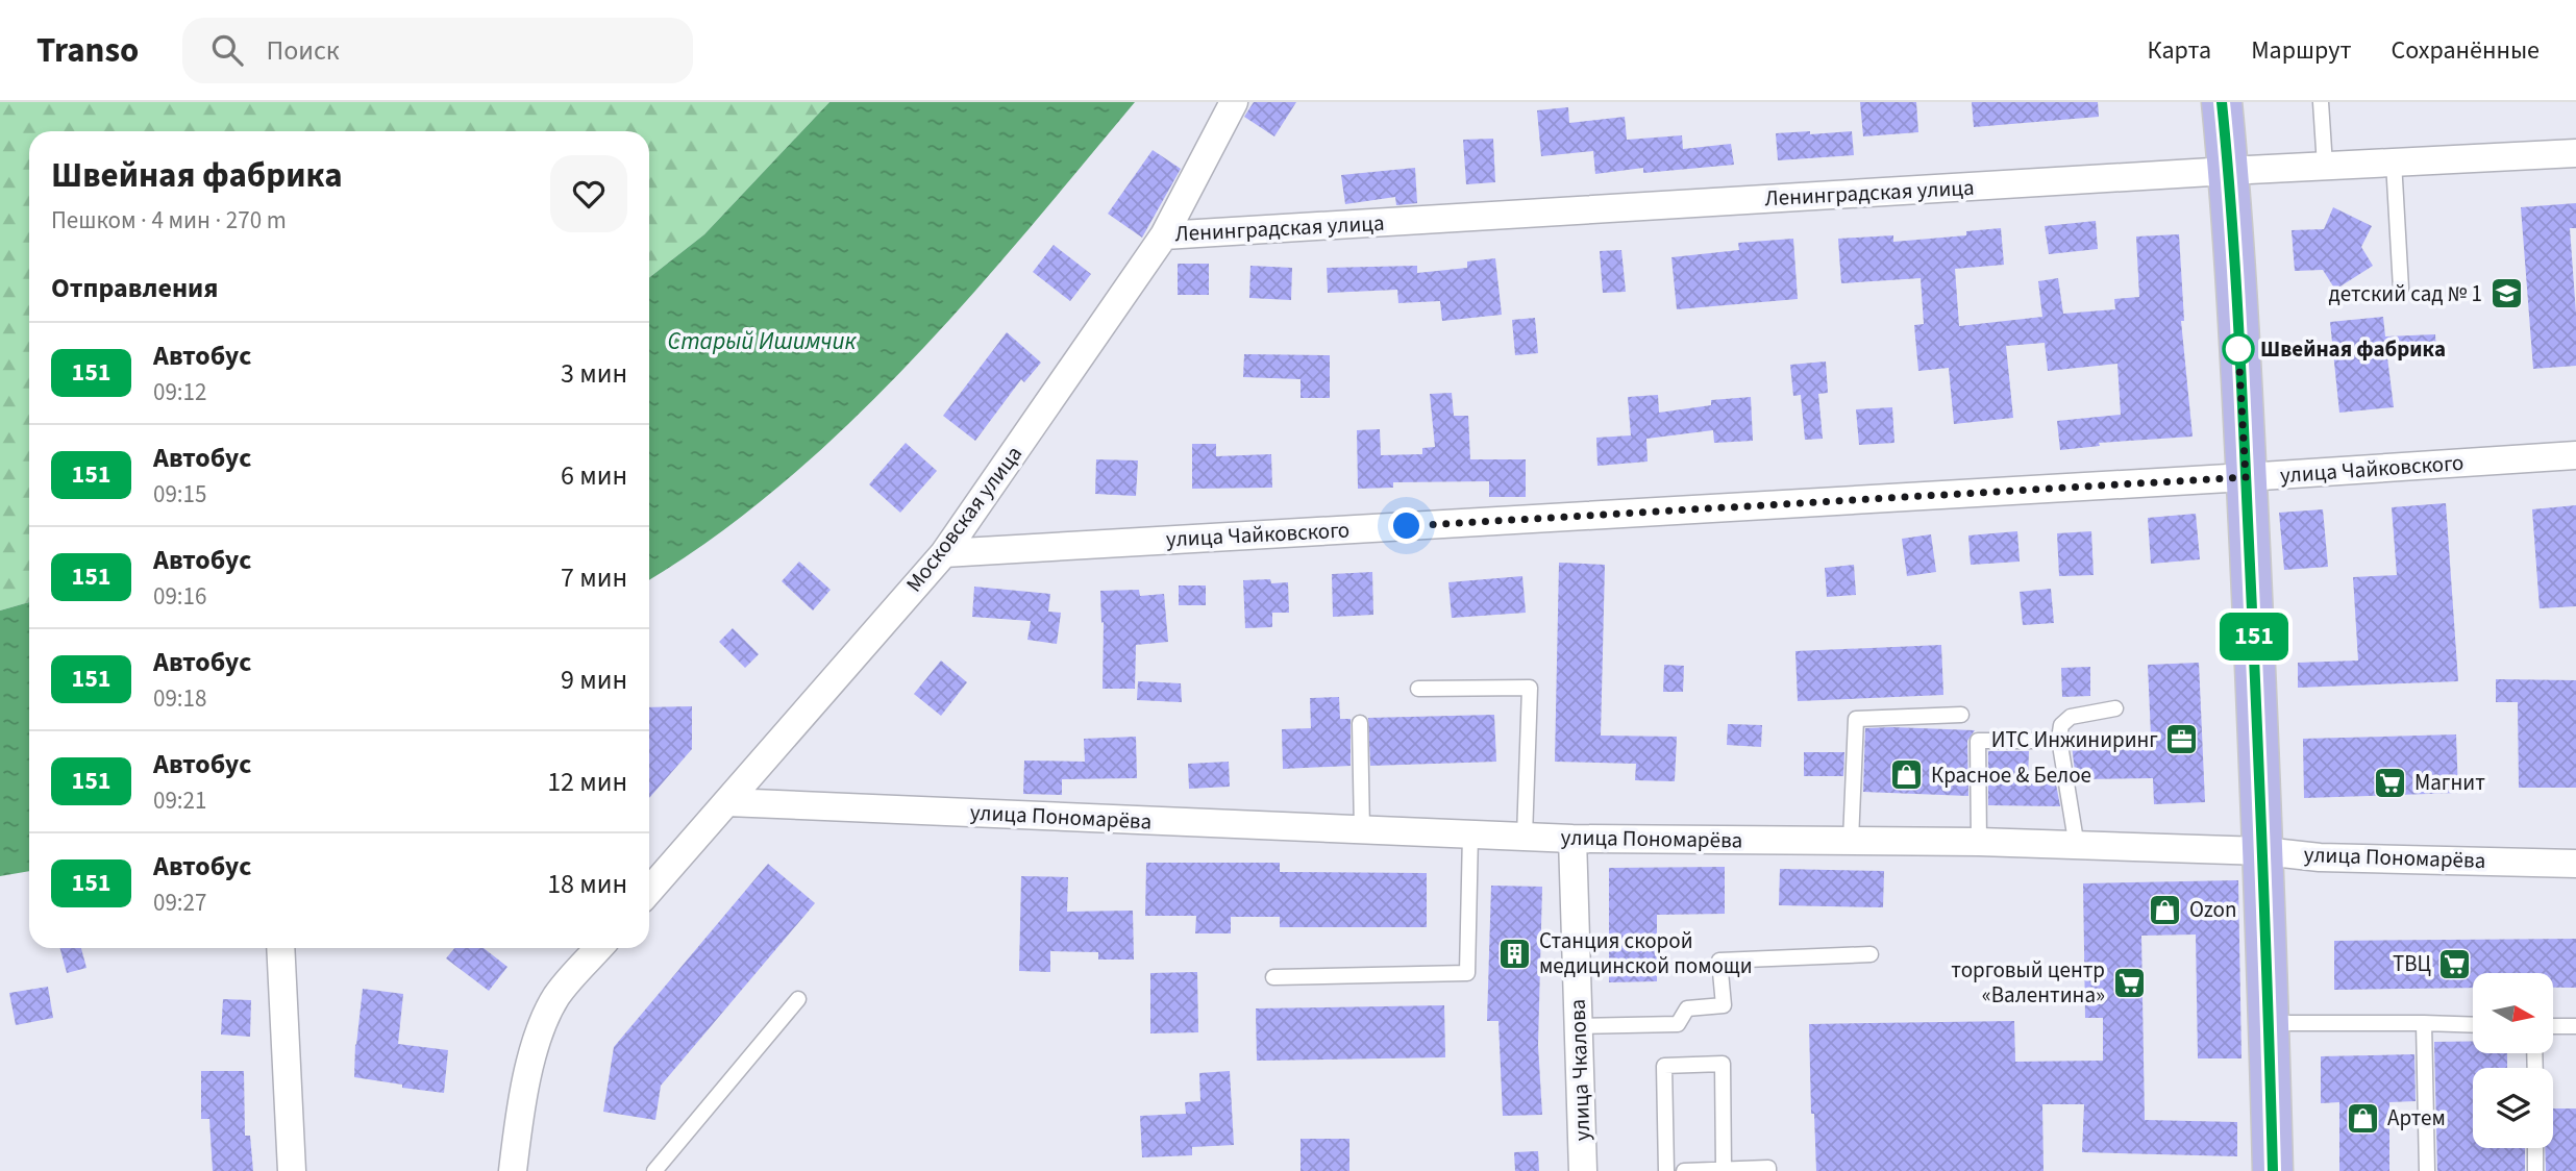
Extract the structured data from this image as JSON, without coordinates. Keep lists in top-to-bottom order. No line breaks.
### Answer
{"streets":{"street":["Ленинградская улица","улица Чайковского","Московская улица","улица Пономарёва","улица Чкалова"]},"crossings":[["Ленинградская улица","Московская улица"],["улица Чайковского","Московская улица"],["Московская улица","улица Пономарёва"],["улица Пономарёва","улица Чкалова"]],"water":["Старый Ишимчик"],"places":{"school or university":["детский сад № 1"],"other":["Швейная фабрика"],"office":["ИТС Инжиниринг"],"shop":["Красное & Белое","Ozon","Артем"],"supermarket":["Магнит","ТВЦ","торговый центр «Валентина»"],"building":["Станция скорой медицинской помощи"]},"lines":["bus line 151"],"north":"right","page":{"header":"Transo","search":"Поиск","nav":["Карта","Маршрут","Сохранённые"],"on_map":"151","heading":[["Швейная фабрика","Пешком · 4 мин · 270 m"],"Отправления"],"list":[{"mark":"151","name":"Автобус","note":"09:12","value":"3 мин"},{"mark":"151","name":"Автобус","note":"09:15","value":"6 мин"},{"mark":"151","name":"Автобус","note":"09:16","value":"7 мин"},{"mark":"151","name":"Автобус","note":"09:18","value":"9 мин"},{"mark":"151","name":"Автобус","note":"09:21","value":"12 мин"},{"mark":"151","name":"Автобус","note":"09:27","value":"18 мин"}]}}
